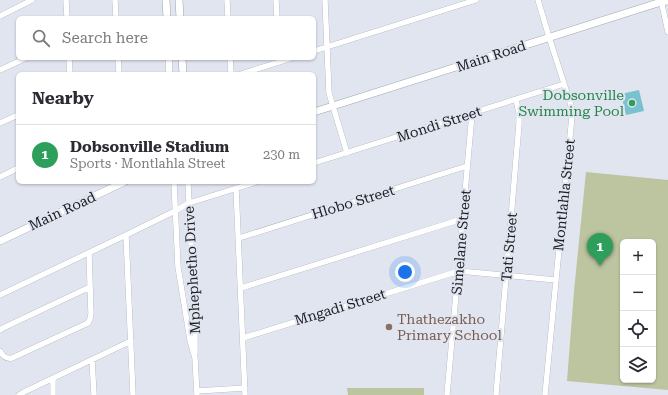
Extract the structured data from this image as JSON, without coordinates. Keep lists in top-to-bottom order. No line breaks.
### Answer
{"streets":{"street":["Main Road","Mondi Street","Montlahla Street","Hlobo Street","Simelane Street","Tati Street","Mphephetho Drive","Mngadi Street"]},"crossings":[["Main Road","Montlahla Street"],["Mondi Street","Montlahla Street"],["Mondi Street","Simelane Street"],["Mondi Street","Tati Street"],["Montlahla Street","Mngadi Street"],["Hlobo Street","Simelane Street"],["Simelane Street","Mngadi Street"],["Tati Street","Mngadi Street"]],"places":["Dobsonville Swimming Pool","Thathezakho Primary School"],"page":{"search":"Search here","heading":"Nearby","list":[{"mark":"1","name":"Dobsonville Stadium","note":"Sports · Montlahla Street","value":"230 m"}],"pins":"1","map_buttons":["+","−"]}}
